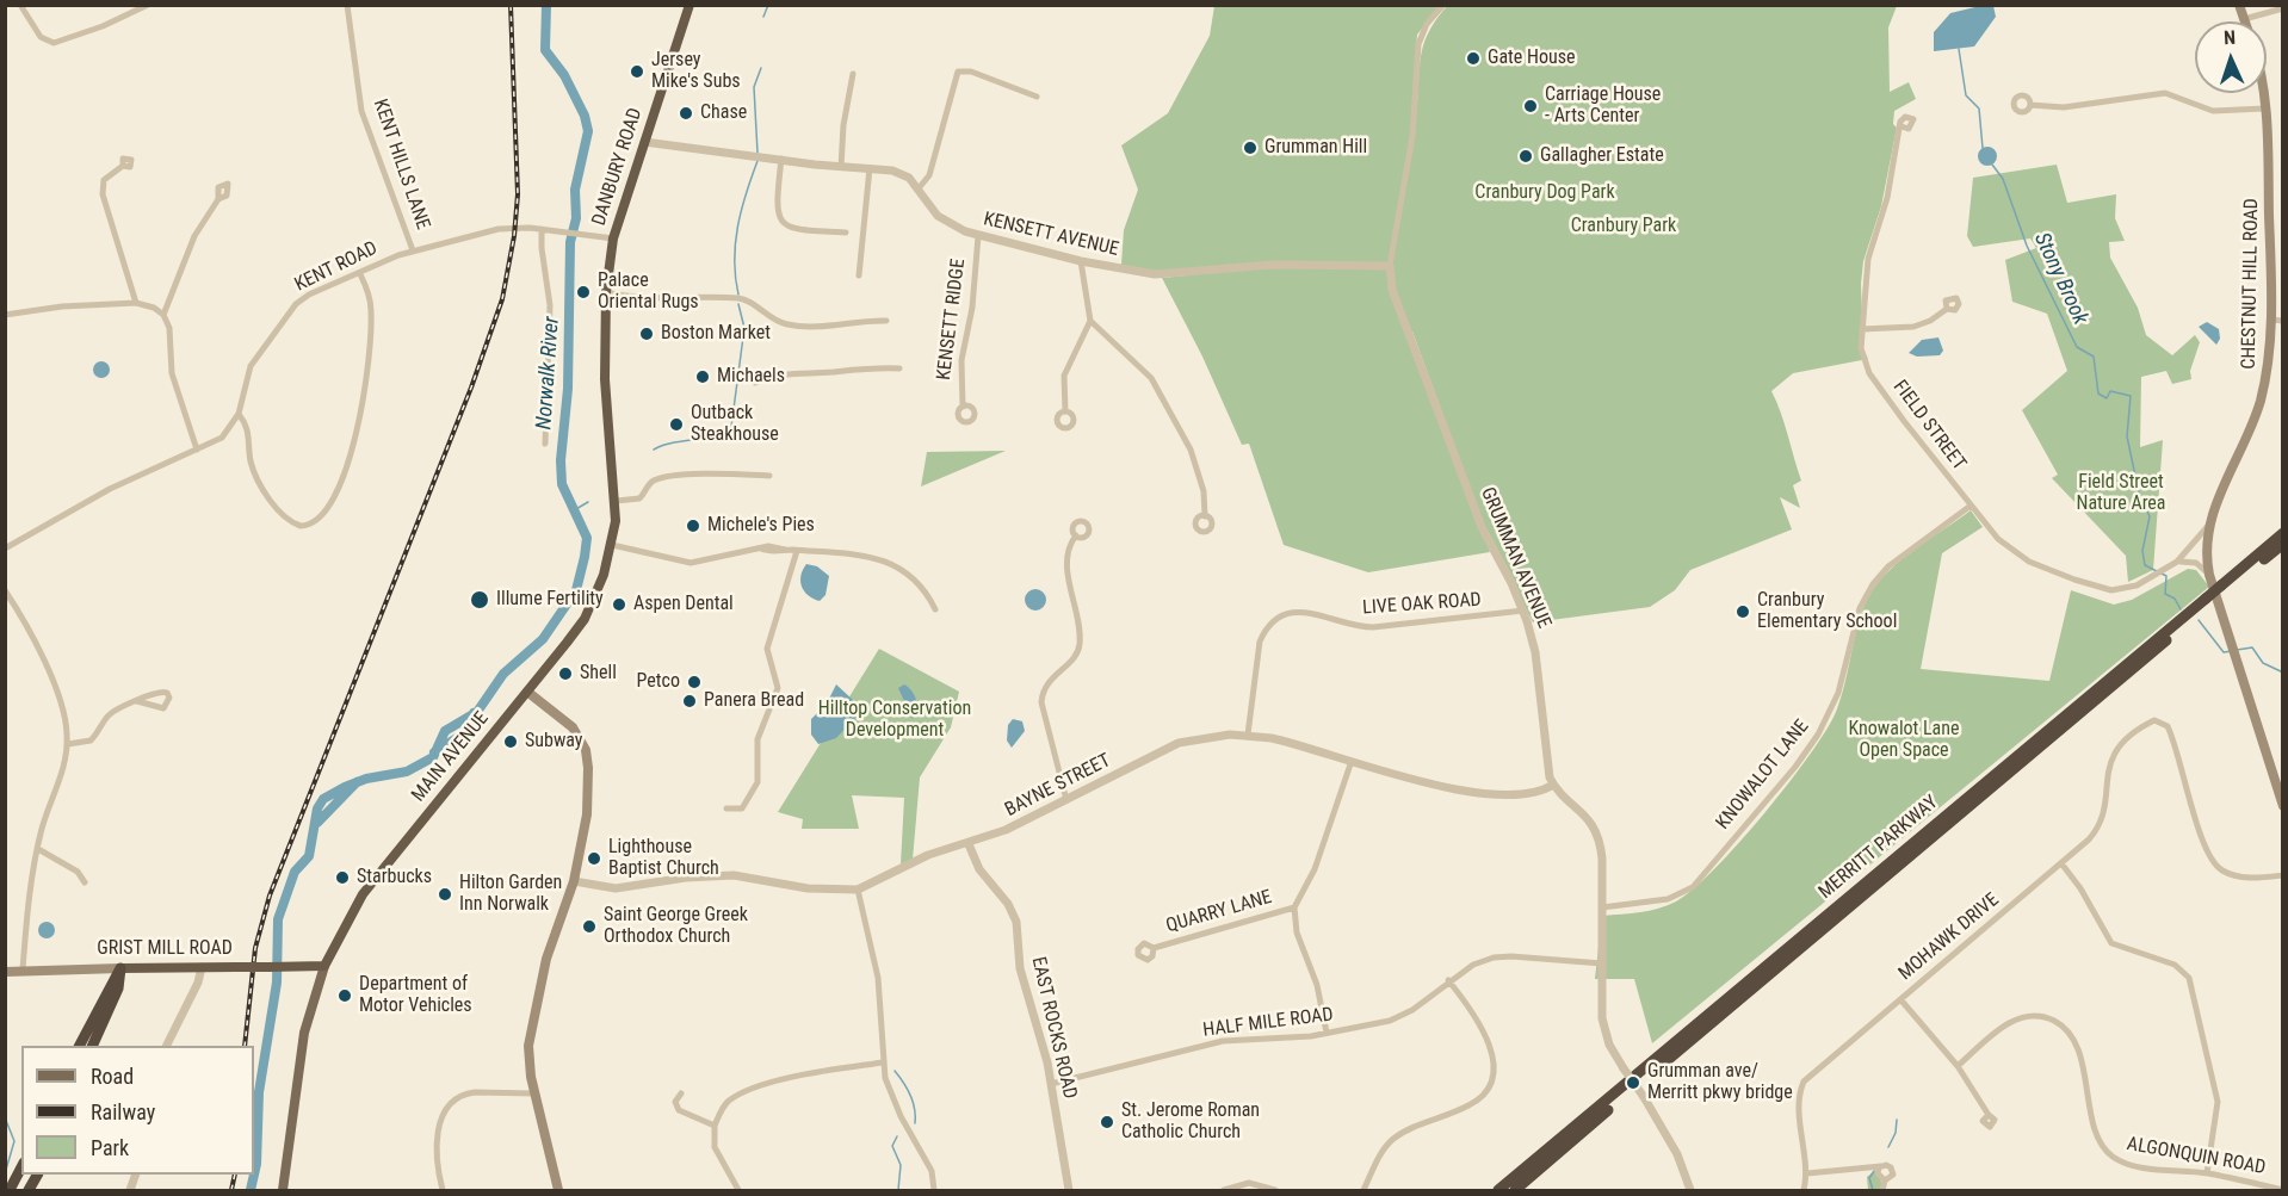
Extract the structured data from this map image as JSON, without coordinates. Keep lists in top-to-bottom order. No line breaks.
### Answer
{"streets":{"highway":["DANBURY ROAD","MAIN AVENUE","MERRITT PARKWAY","GRIST MILL ROAD"],"main road":["CHESTNUT HILL ROAD"],"street":["KENT HILLS LANE","KENSETT AVENUE","KENT ROAD","KENSETT RIDGE","FIELD STREET","GRUMMAN AVENUE","LIVE OAK ROAD","KNOWALOT LANE","BAYNE STREET","QUARRY LANE","MOHAWK DRIVE","HALF MILE ROAD","EAST ROCKS ROAD","ALGONQUIN ROAD"]},"crossings":[["KENT HILLS LANE","KENT ROAD"],["DANBURY ROAD","KENSETT AVENUE"],["DANBURY ROAD","KENT ROAD"],["DANBURY ROAD","MAIN AVENUE"],["KENSETT AVENUE","KENSETT RIDGE"],["KENSETT AVENUE","GRUMMAN AVENUE"],["CHESTNUT HILL ROAD","FIELD STREET"],["FIELD STREET","KNOWALOT LANE"],["GRUMMAN AVENUE","LIVE OAK ROAD"],["GRUMMAN AVENUE","BAYNE STREET"],["LIVE OAK ROAD","BAYNE STREET"],["MAIN AVENUE","GRIST MILL ROAD"],["BAYNE STREET","EAST ROCKS ROAD"],["HALF MILE ROAD","EAST ROCKS ROAD"]],"water":["Stony Brook","Norwalk River"],"parks":["Cranbury Dog Park","Cranbury Park","Field Street Nature Area","Hilltop Conservation Development","Knowalot Lane Open Space"],"places":["Gate House","Jersey Mike's Subs","Carriage House - Arts Center","Chase","Grumman Hill","Gallagher Estate","Palace Oriental Rugs","Boston Market","Michaels","Outback Steakhouse","Michele's Pies","Illume Fertility","Aspen Dental","Cranbury Elementary School","Shell","Petco","Panera Bread","Subway","Lighthouse Baptist Church","Starbucks","Hilton Garden Inn Norwalk","Saint George Greek Orthodox Church","Department of Motor Vehicles","Grumman ave/ Merritt pkwy bridge","St. Jerome Roman Catholic Church"],"legend":["Road","Railway","Park"],"north":"top"}
